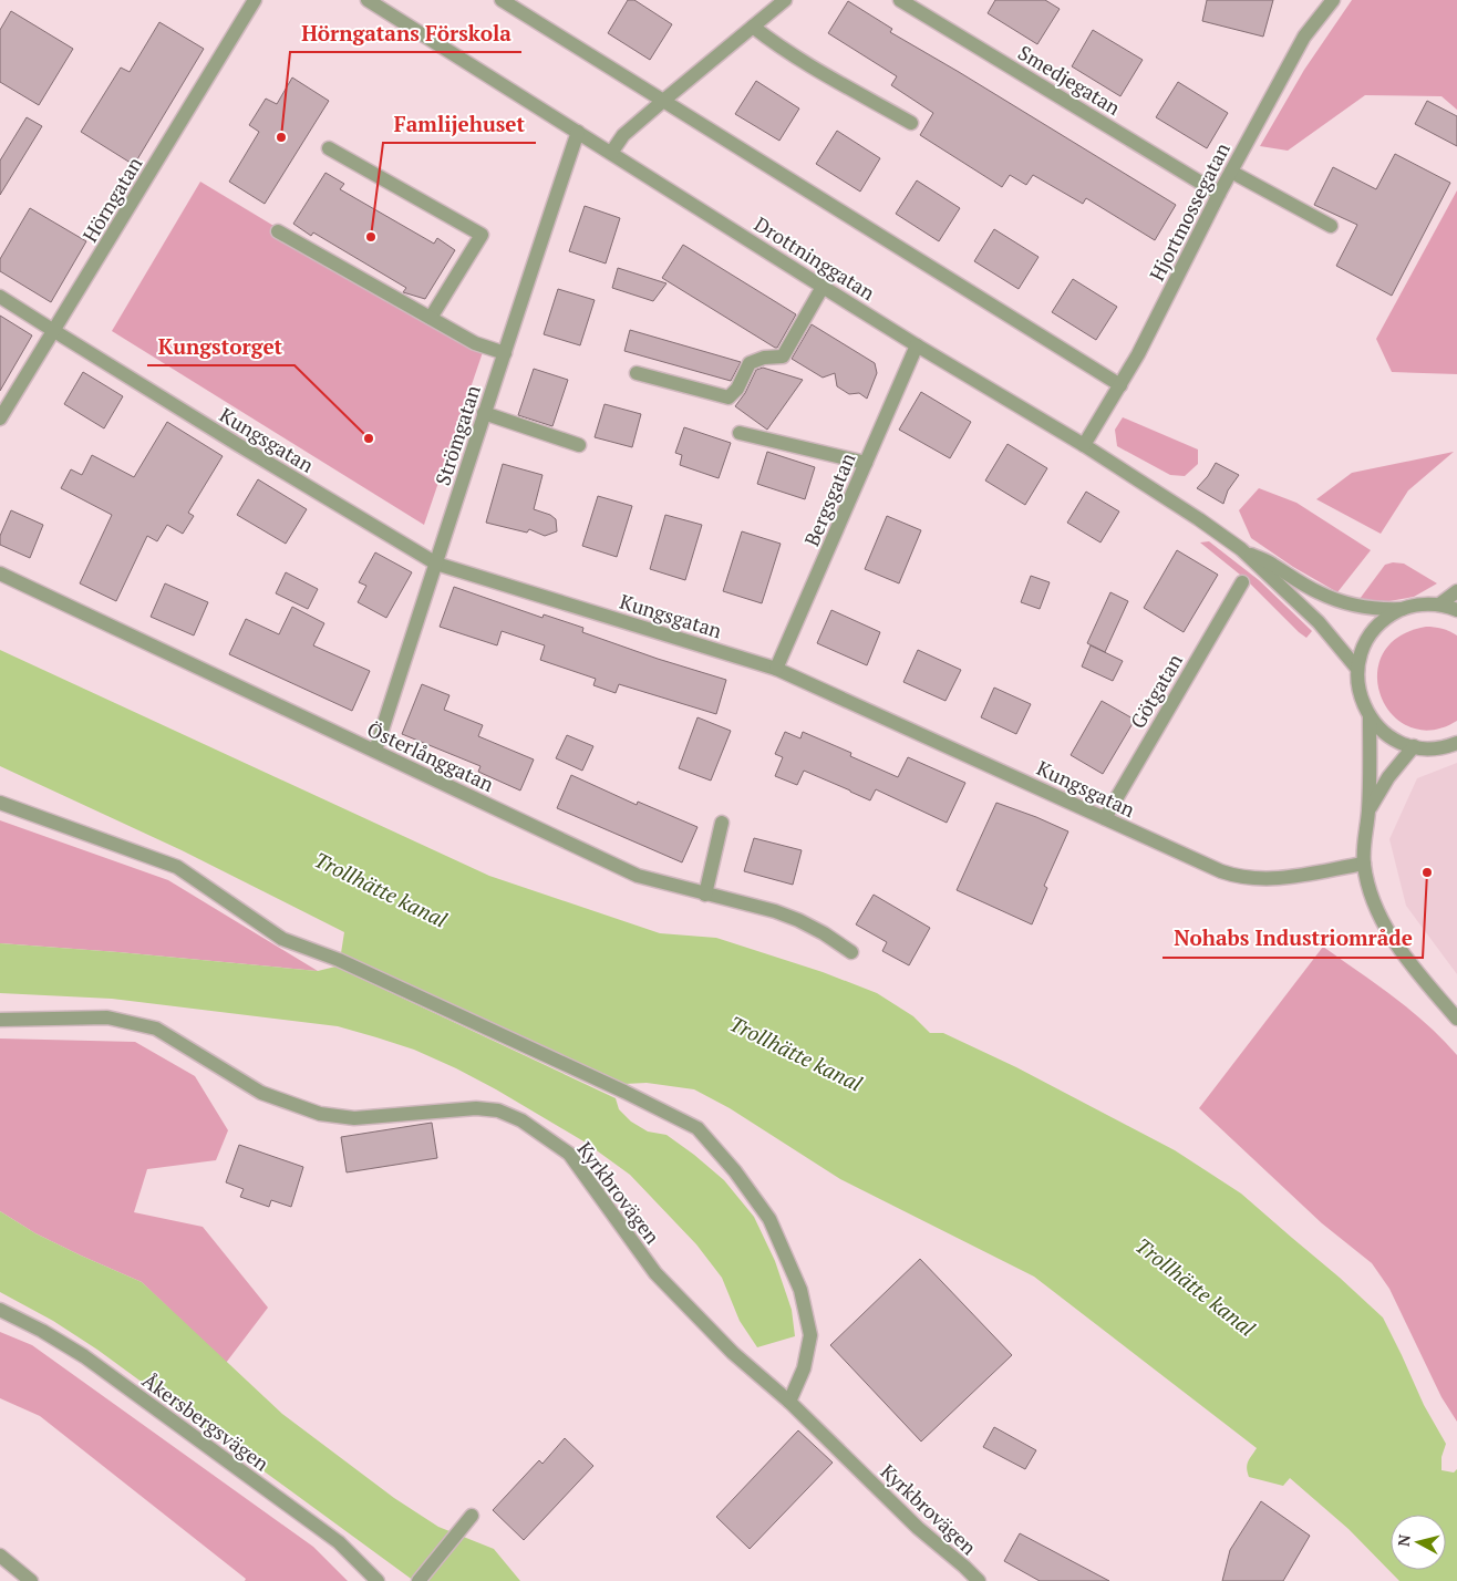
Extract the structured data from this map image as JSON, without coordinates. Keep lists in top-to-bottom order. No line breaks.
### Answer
{"streets":{"street":["Smedjegatan","Hörngatan","Hjortmossegatan","Drottninggatan","Strömgatan","Kungsgatan","Bergsgatan","Götgatan","Österlånggatan","Kyrkbrovägen","Åkersbergsvägen"]},"crossings":[["Smedjegatan","Hjortmossegatan"],["Hörngatan","Kungsgatan"],["Hjortmossegatan","Drottninggatan"],["Drottninggatan","Strömgatan"],["Drottninggatan","Bergsgatan"],["Strömgatan","Kungsgatan"],["Strömgatan","Österlånggatan"],["Kungsgatan","Bergsgatan"],["Kungsgatan","Götgatan"]],"water":["Trollhätte kanal"],"places":["Hörngatans Förskola","Famlijehuset","Kungstorget","Nohabs Industriområde"],"north":"left"}
